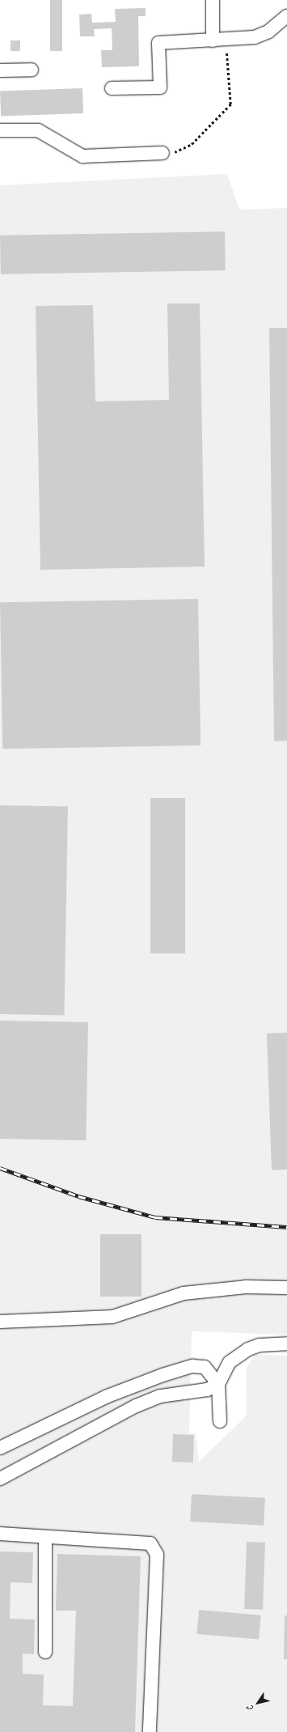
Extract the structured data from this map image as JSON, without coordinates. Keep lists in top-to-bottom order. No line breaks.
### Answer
{"north":"bottom left"}
